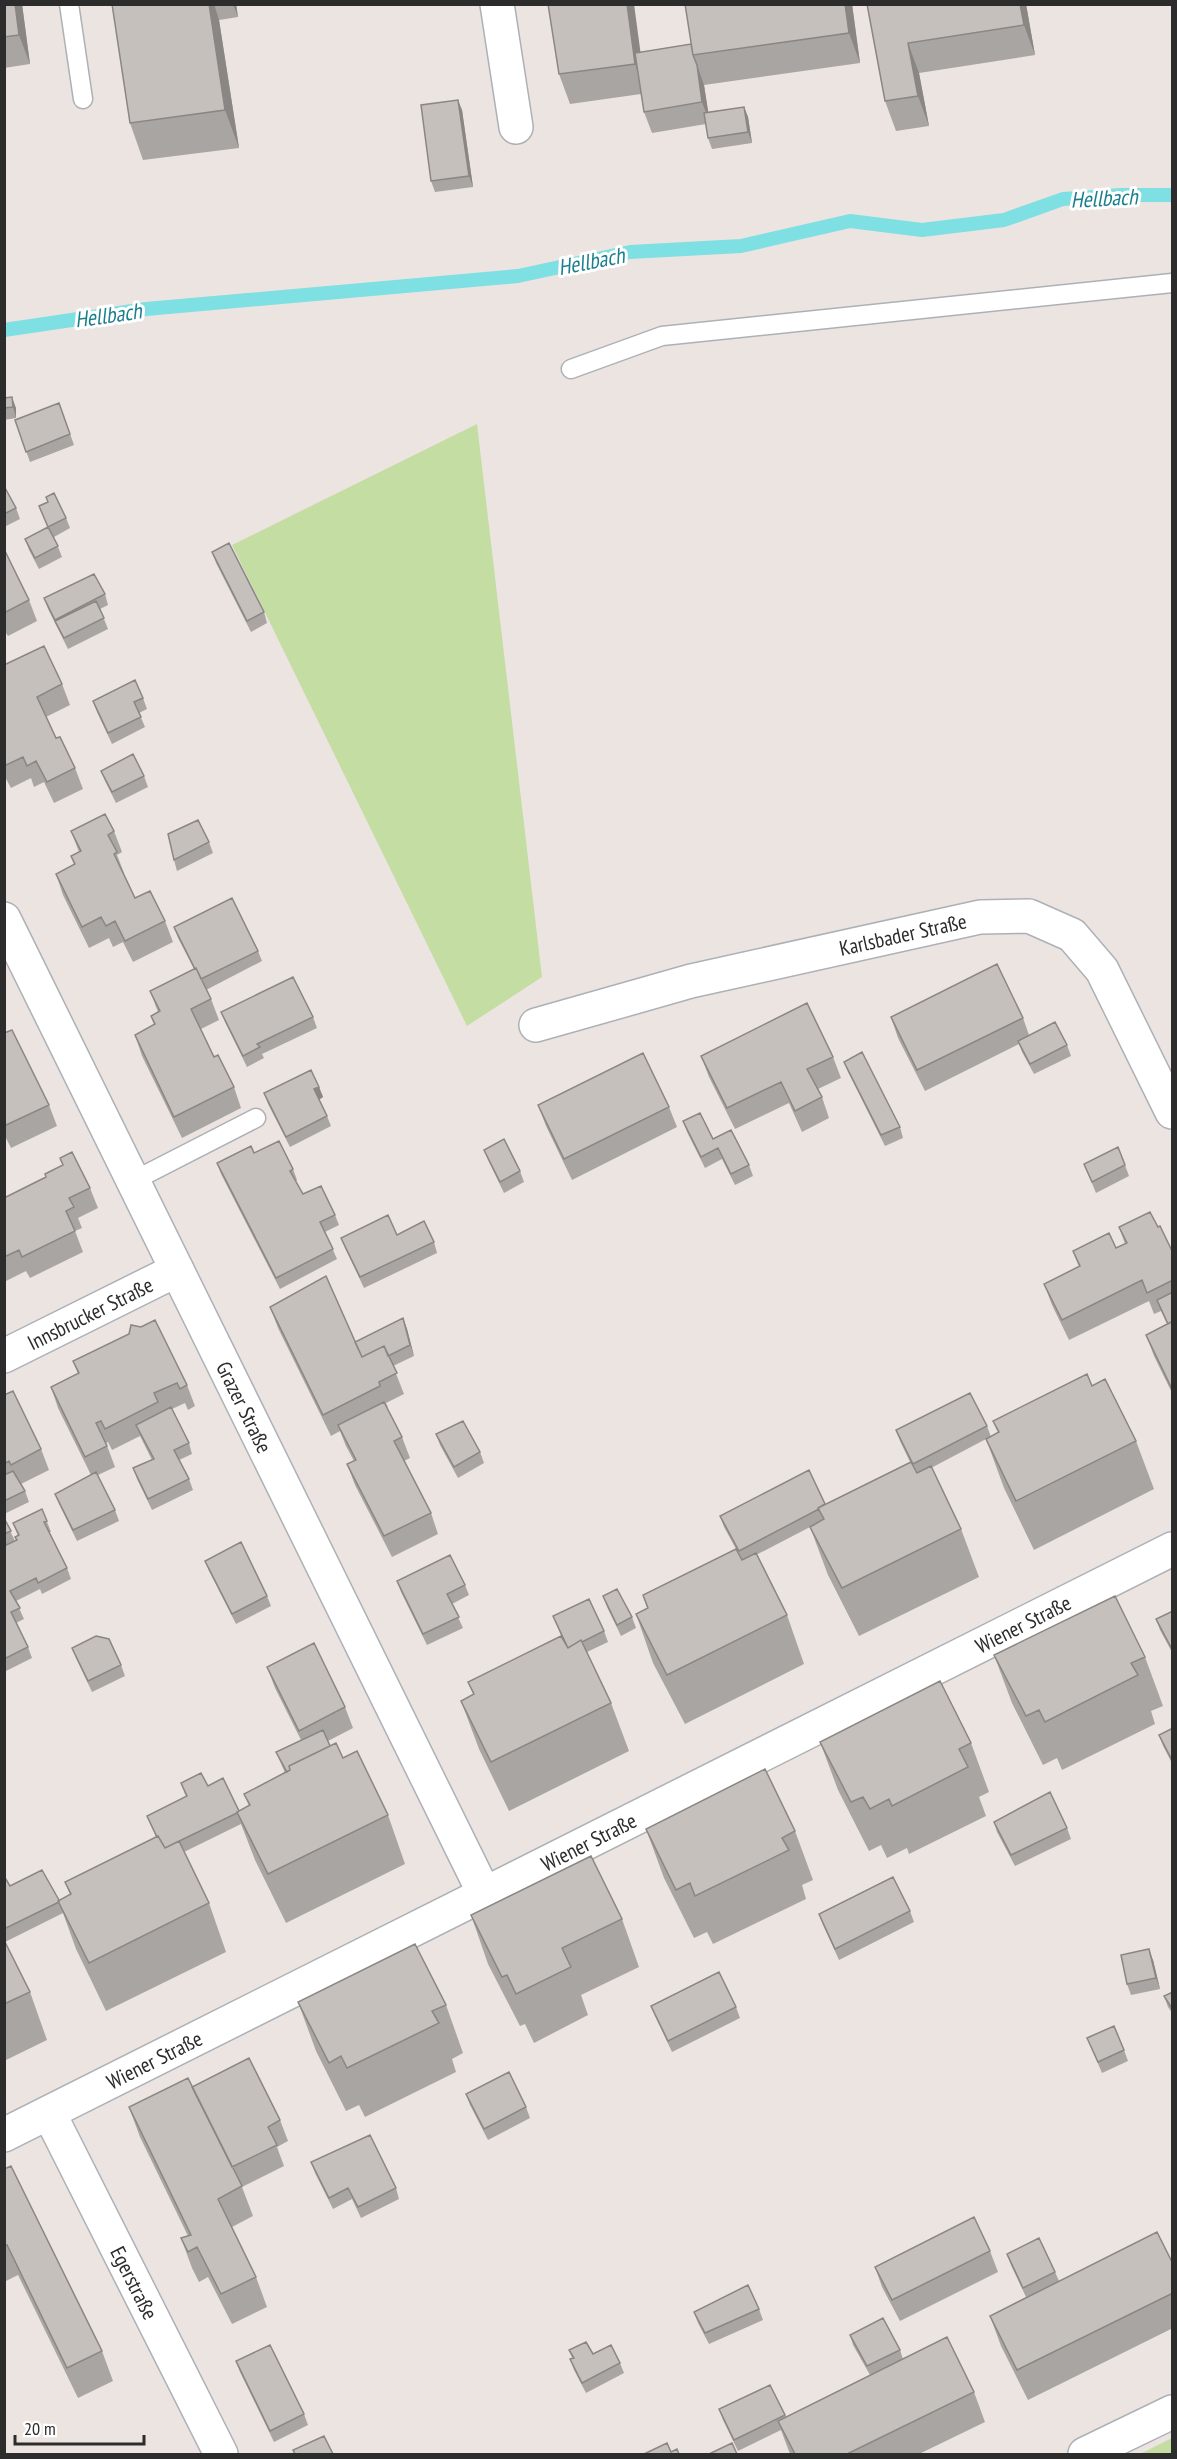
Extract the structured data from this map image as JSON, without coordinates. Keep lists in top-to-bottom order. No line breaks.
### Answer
{"streets":{"street":["Karlsbader Straße","Innsbrucker Straße","Grazer Straße","Wiener Straße","Egerstraße"]},"crossings":[["Innsbrucker Straße","Grazer Straße"],["Grazer Straße","Wiener Straße"],["Wiener Straße","Egerstraße"]],"water":["Hellbach"],"scale_bar":"20 m"}
